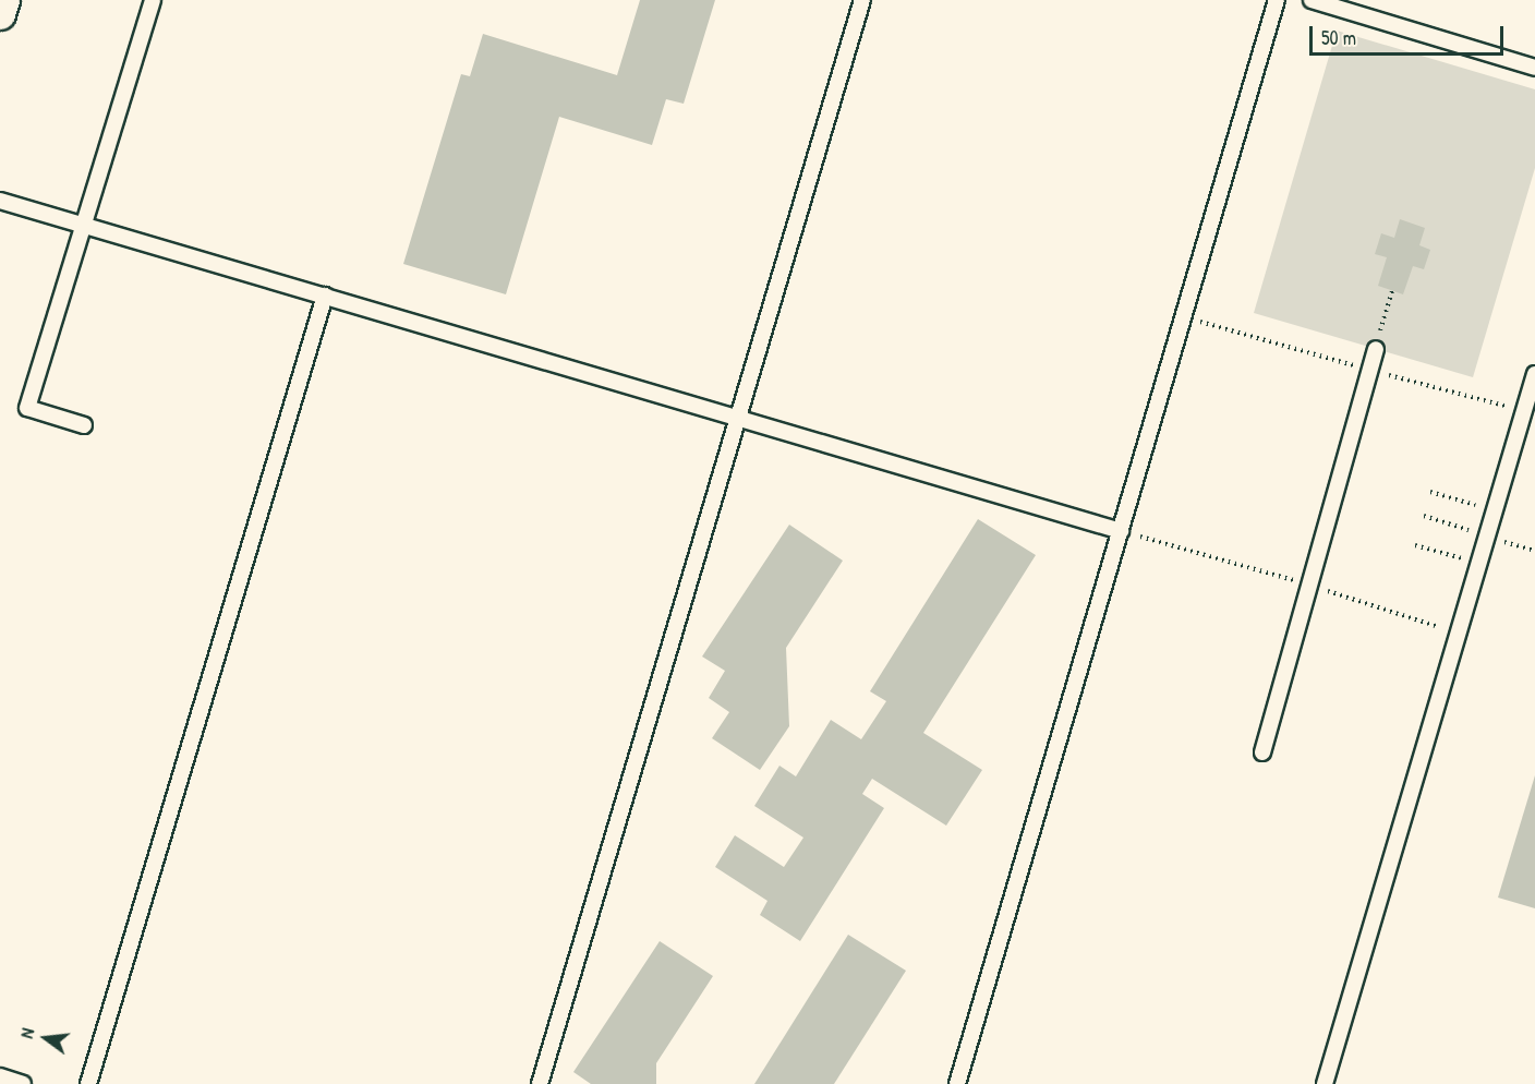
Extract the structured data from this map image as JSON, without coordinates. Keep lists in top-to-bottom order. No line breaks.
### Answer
{"scale_bar":"50 m","north":"left"}
